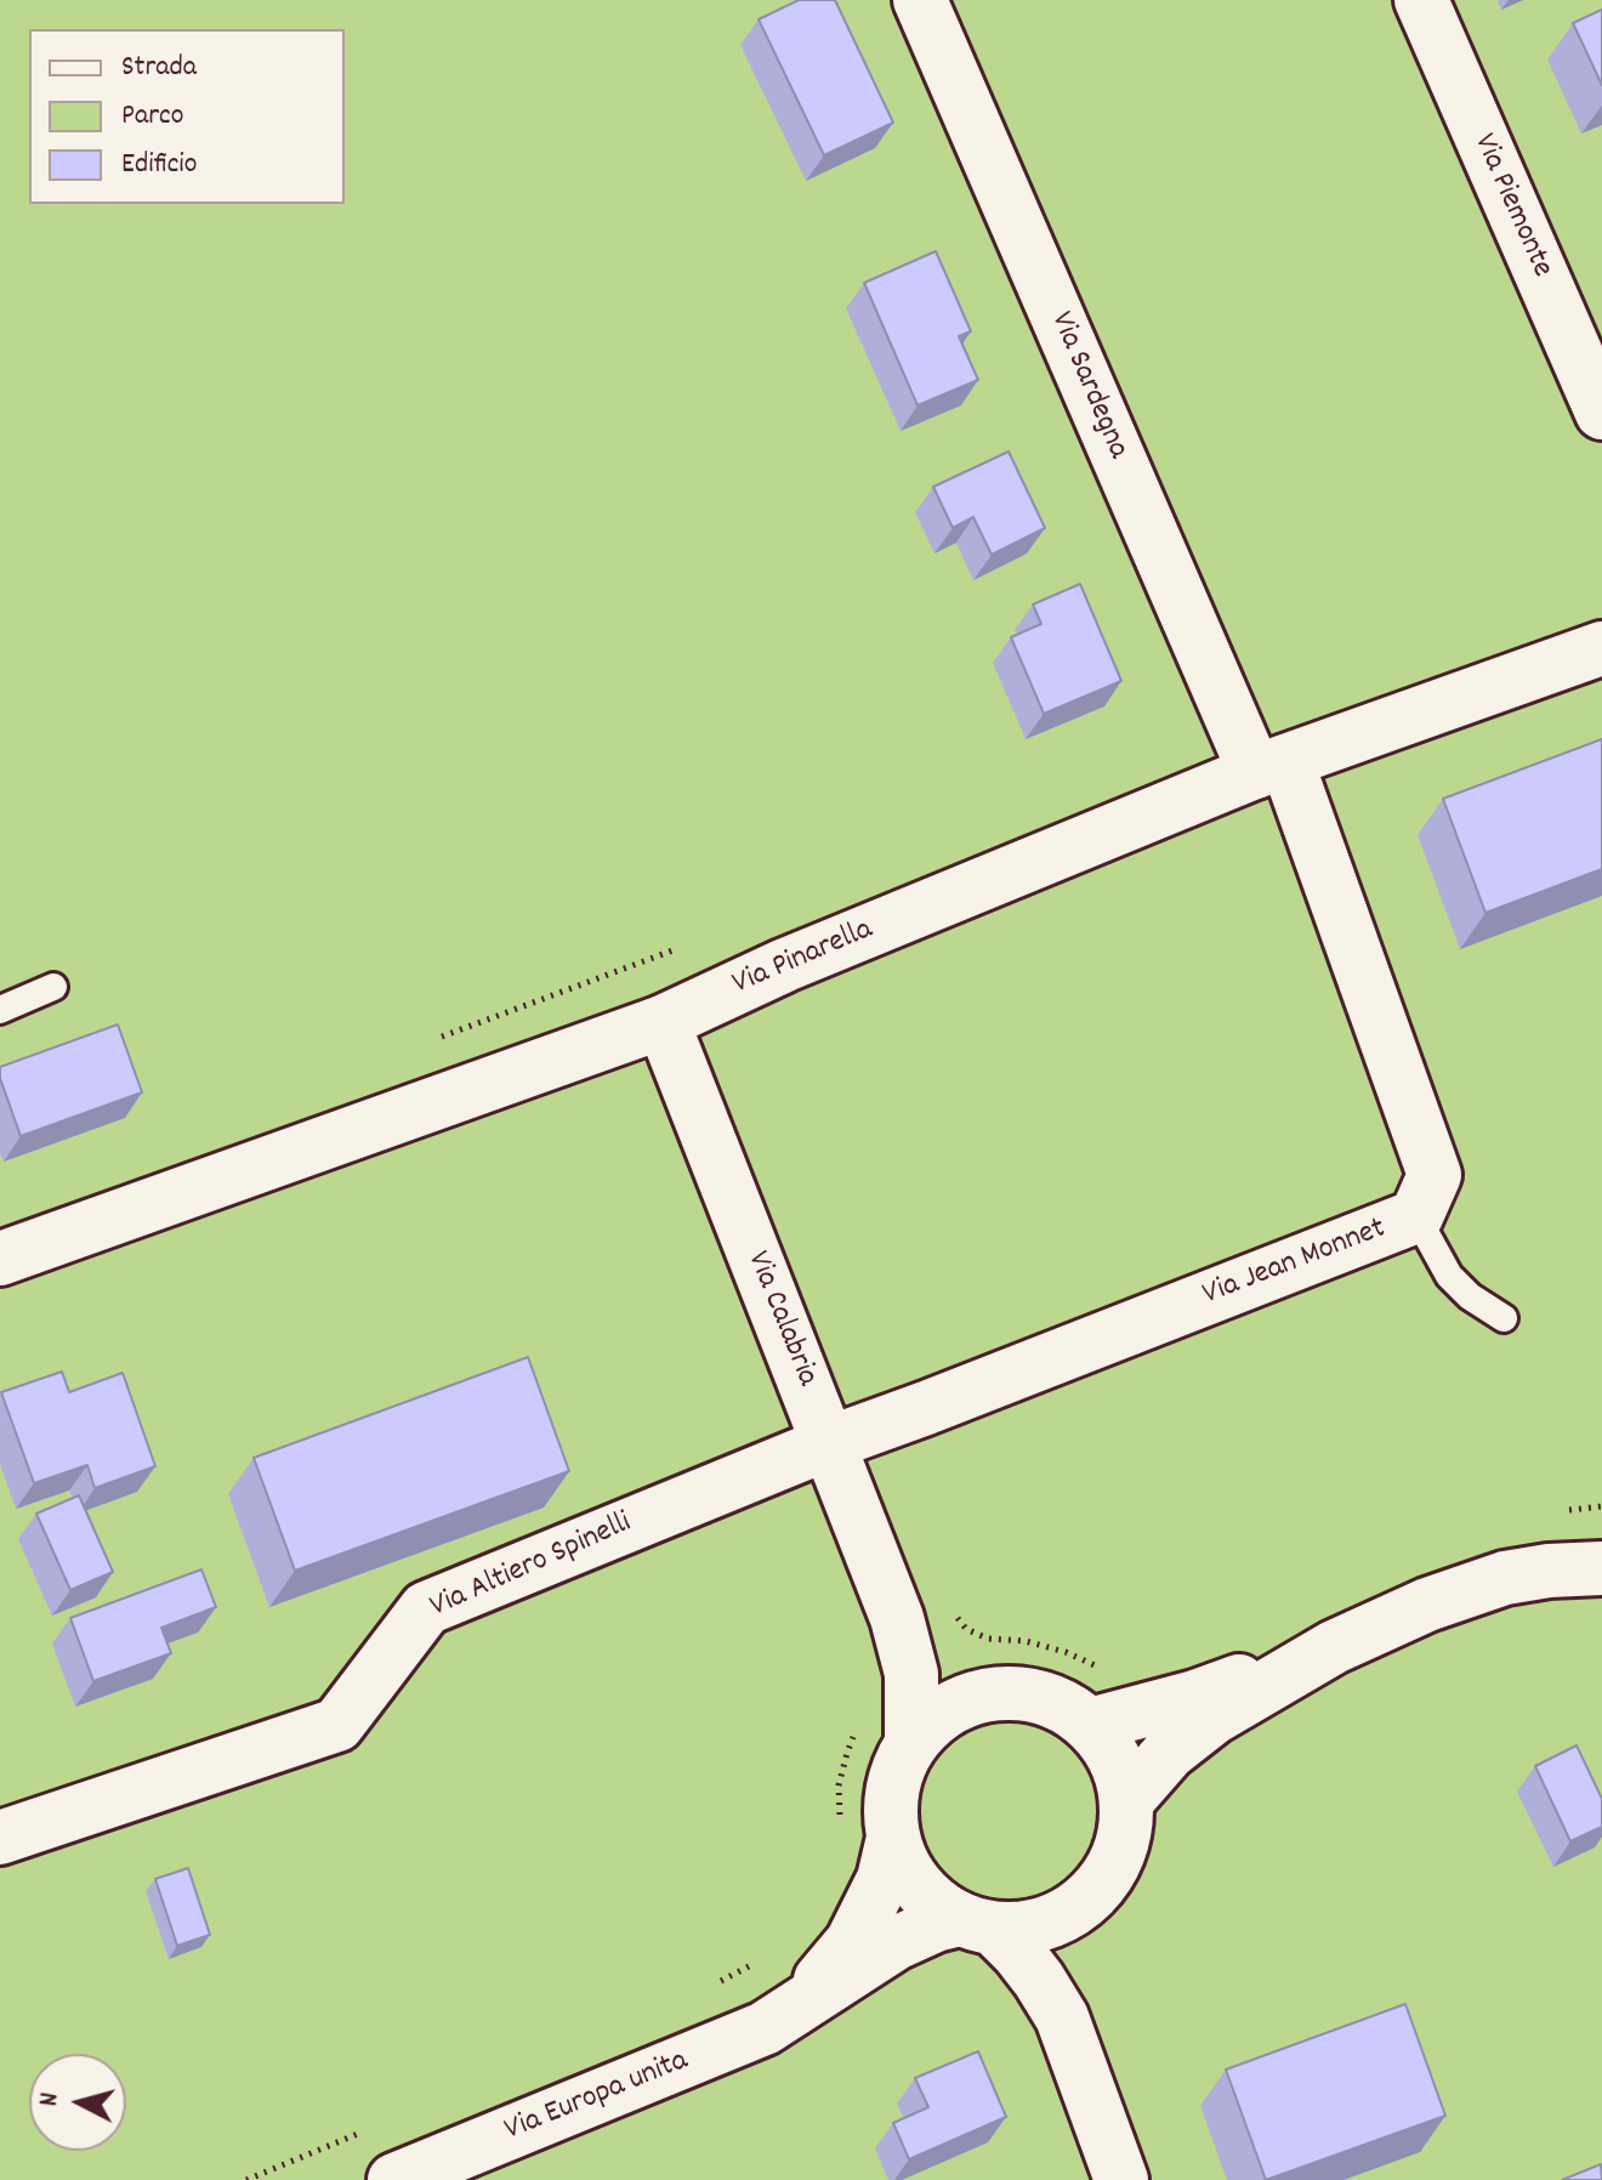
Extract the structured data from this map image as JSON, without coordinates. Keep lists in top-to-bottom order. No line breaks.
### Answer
{"streets":{"street":["Via Piemonte","Via Sardegna","Via Pinarella","Via Jean Monnet","Via Calabria","Via Altiero Spinelli","Via Europa unita"]},"crossings":[["Via Sardegna","Via Pinarella"],["Via Sardegna","Via Jean Monnet"],["Via Pinarella","Via Jean Monnet"],["Via Pinarella","Via Calabria"],["Via Jean Monnet","Via Calabria"],["Via Jean Monnet","Via Altiero Spinelli"],["Via Calabria","Via Altiero Spinelli"],["Via Calabria","Via Europa unita"]],"legend":["Strada","Parco","Edificio"],"north":"left"}
